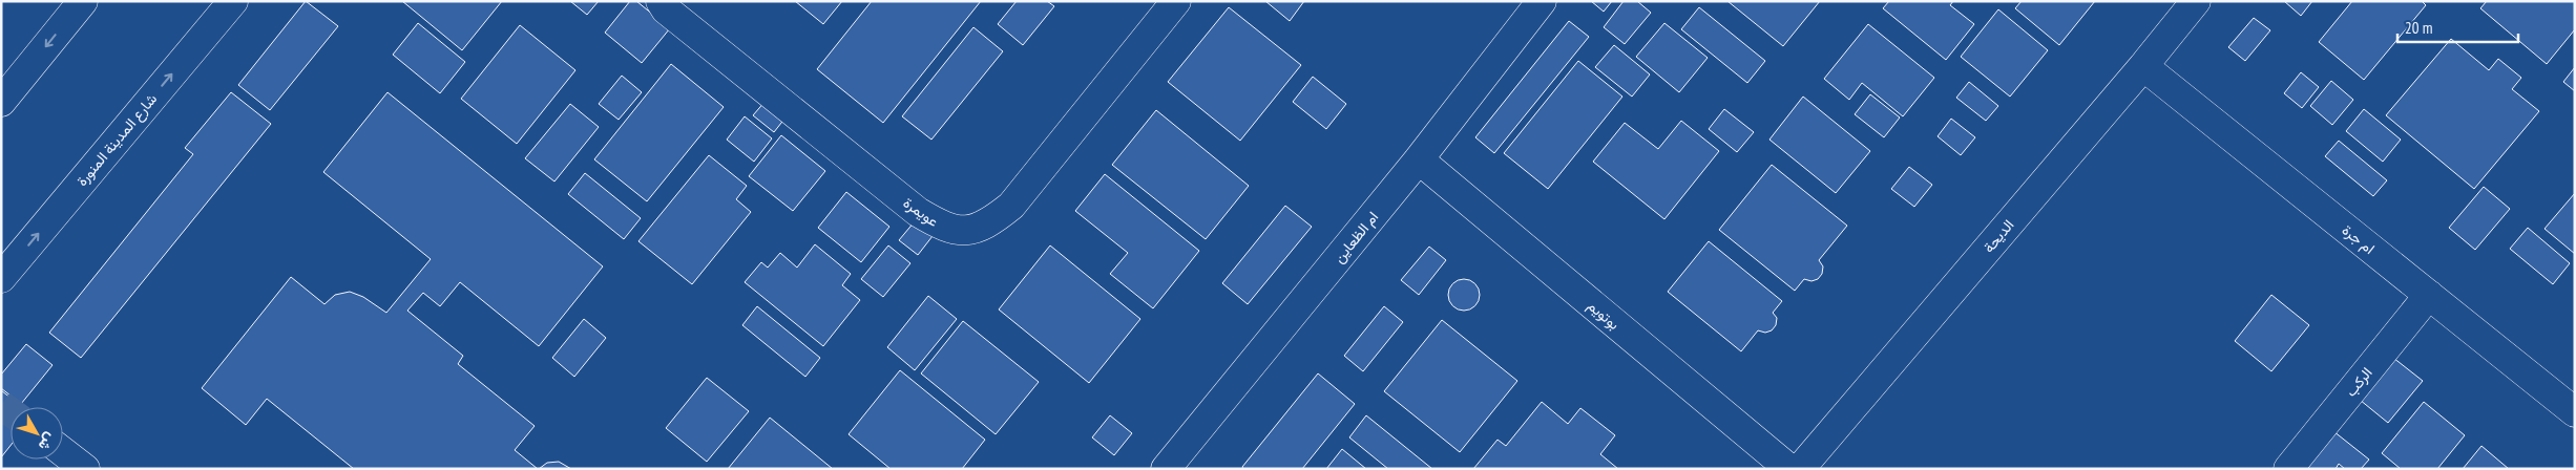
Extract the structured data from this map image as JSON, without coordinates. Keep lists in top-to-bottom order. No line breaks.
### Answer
{"streets":{"street":["شارع المدينة المنورة","عويمرة","الديحة","ام الظعاين","ام جرة","بوتويم","الركب"]},"crossings":[["الديحة","ام جرة"],["ام الظعاين","بوتويم"],["ام جرة","الركب"]],"scale_bar":"20 m","north":"bottom right"}
